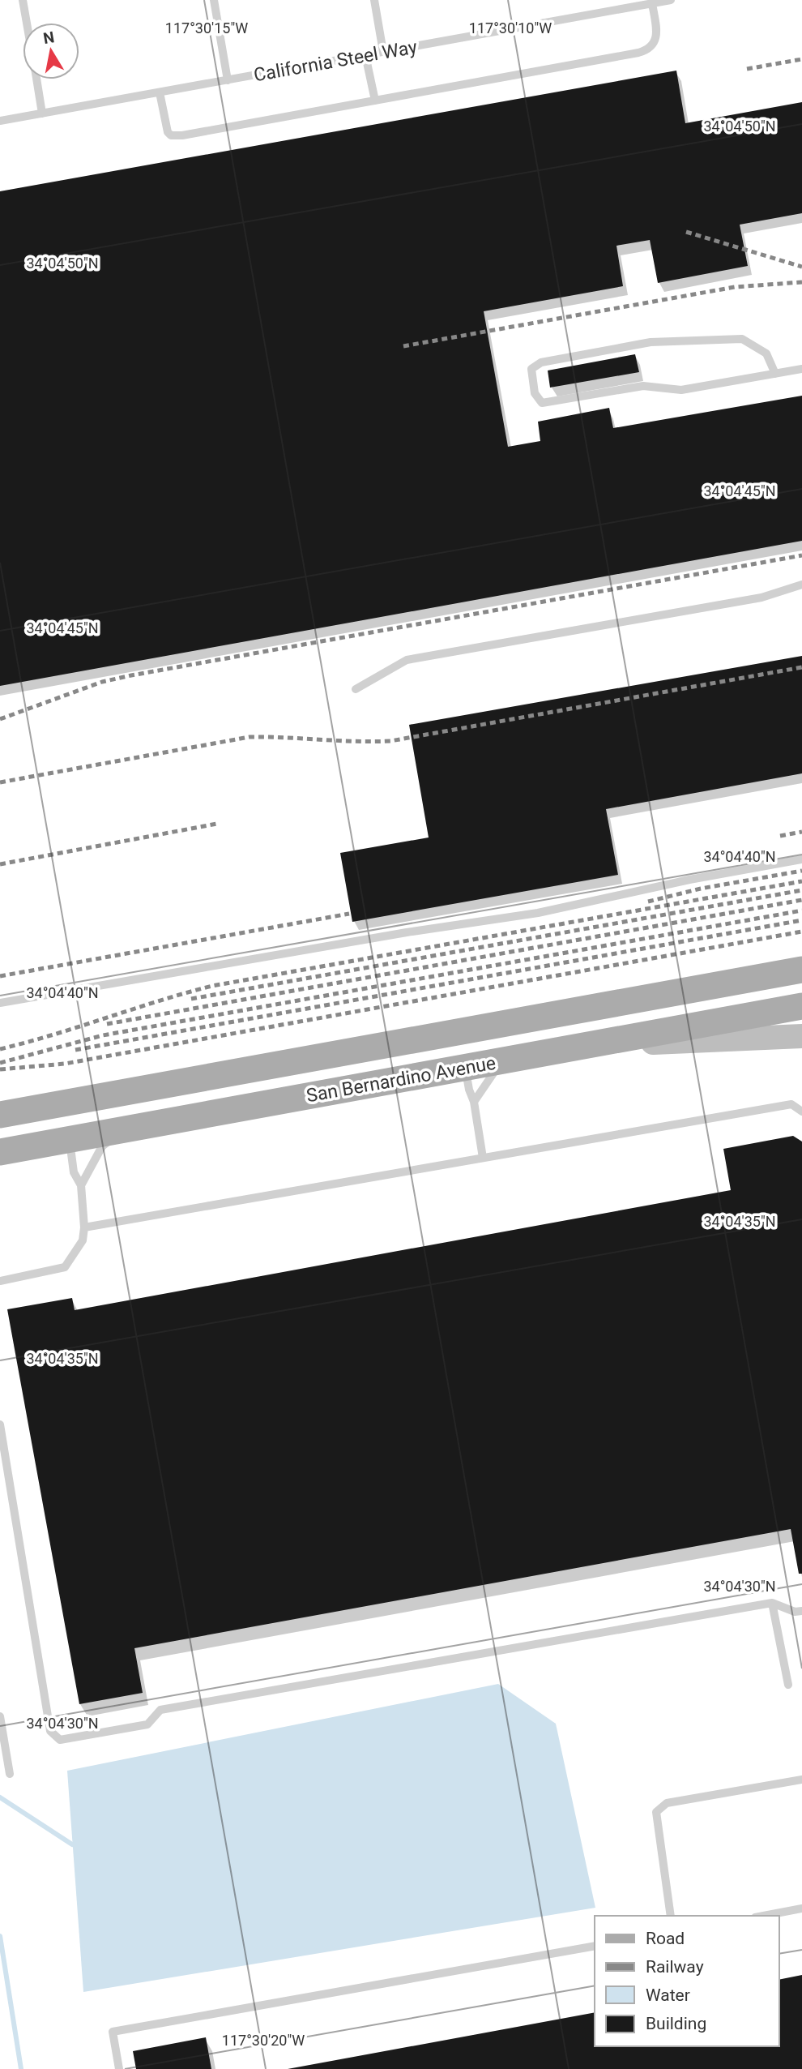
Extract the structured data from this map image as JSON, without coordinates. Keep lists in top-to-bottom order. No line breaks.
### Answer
{"streets":{"main road":["San Bernardino Avenue"],"lane":["California Steel Way"]},"legend":["Road","Railway","Water","Building"],"north":"top","coordinates":["117°30'15\"W","117°30'10\"W","34°04'50\"N","34°04'45\"N","34°04'40\"N","34°04'35\"N","34°04'30\"N","117°30'20\"W"]}
